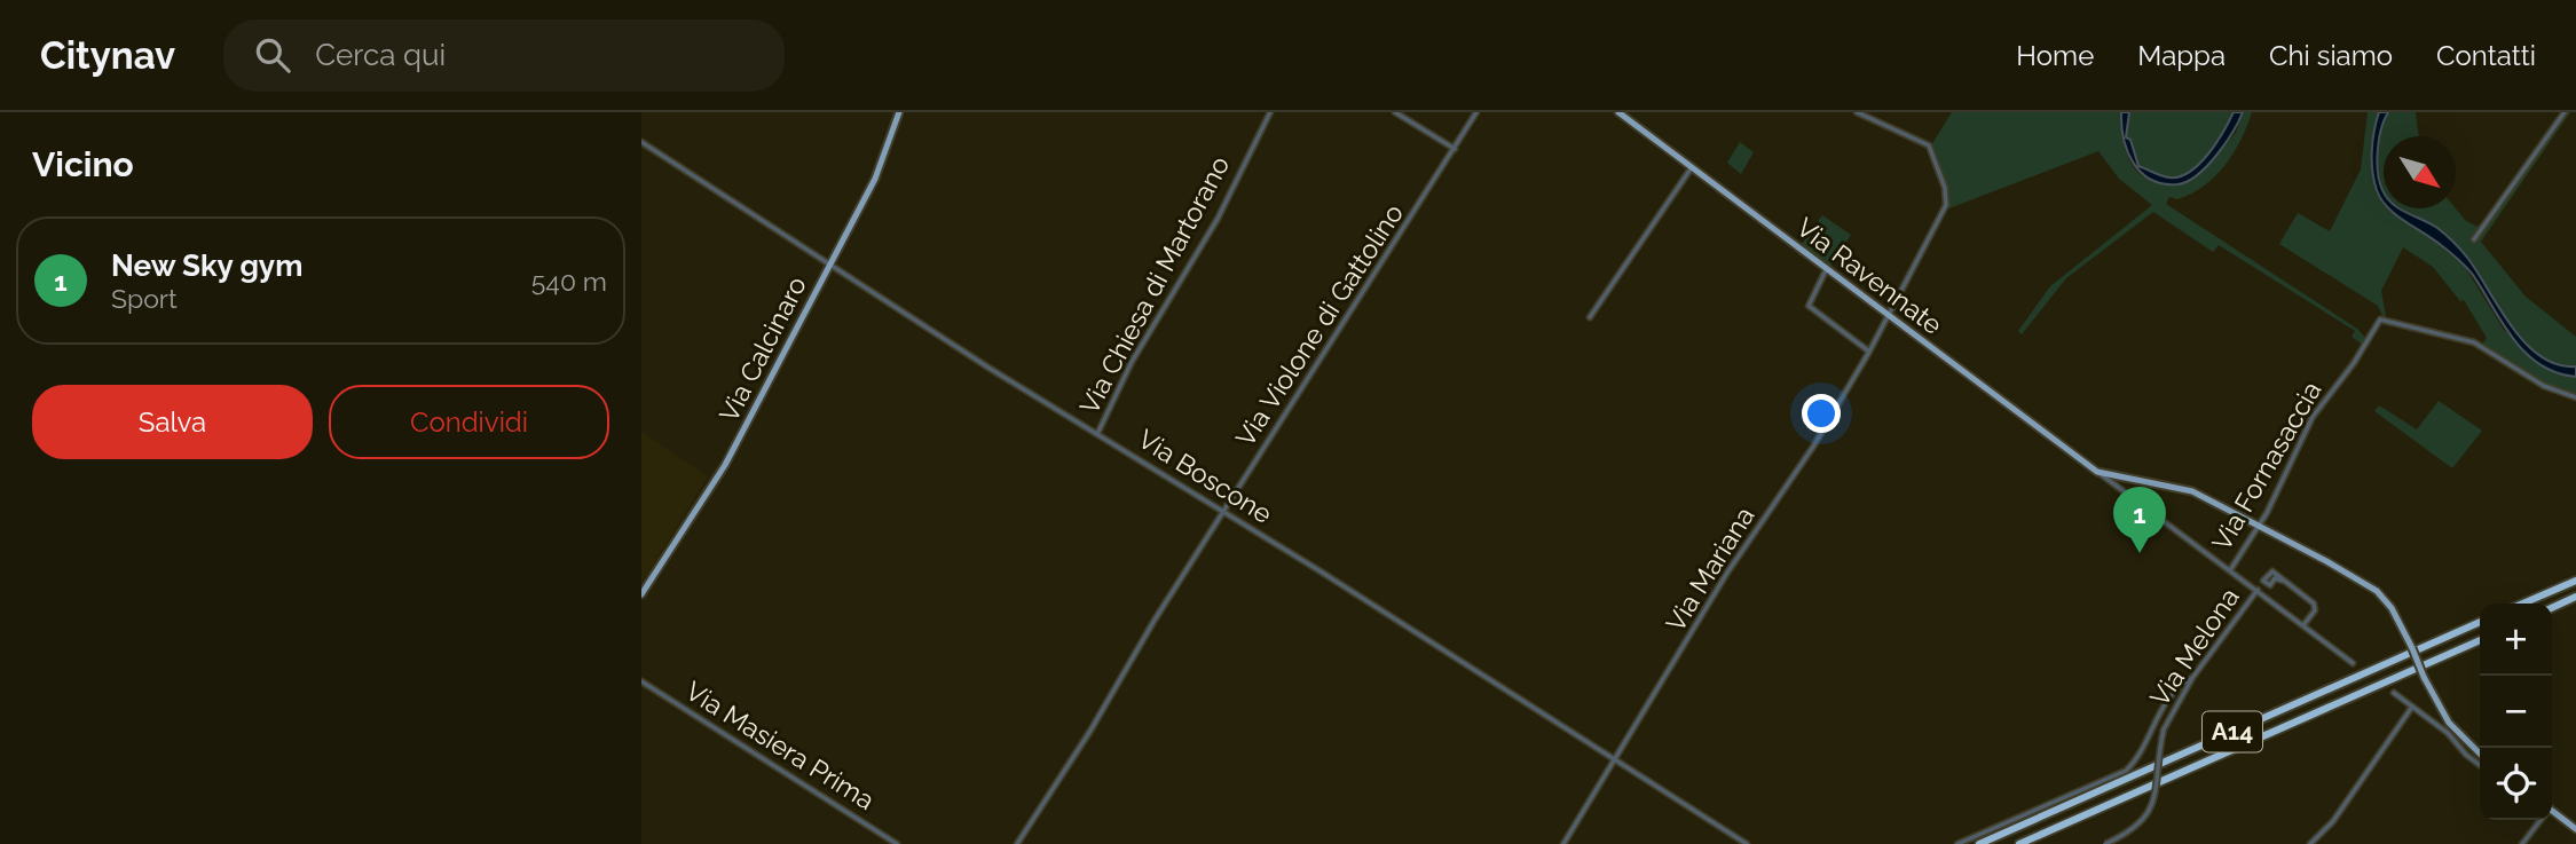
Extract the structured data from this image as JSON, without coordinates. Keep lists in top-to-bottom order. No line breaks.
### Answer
{"streets":{"highway":["A14"],"main road":["Via Ravennate","Via Calcinaro"],"street":["Via Chiesa di Martorano","Via Violone di Gattolino","Via Fornasaccia","Via Boscone","Via Mariana","Via Melona","Via Masiera Prima"]},"crossings":[["Via Ravennate","Via Fornasaccia"],["Via Ravennate","Via Mariana"],["Via Ravennate","Via Melona"],["Via Chiesa di Martorano","Via Boscone"],["Via Violone di Gattolino","Via Boscone"],["Via Calcinaro","Via Boscone"],["Via Boscone","Via Mariana"]],"north":"bottom right","page":{"header":"Citynav","search":"Cerca qui","nav":["Home","Mappa","Chi siamo","Contatti"],"heading":"Vicino","list":[{"mark":"1","name":"New Sky gym","note":"Sport","value":"540 m"}],"buttons":["Salva","Condividi"],"pins":"1","map_buttons":["+","−"]}}
